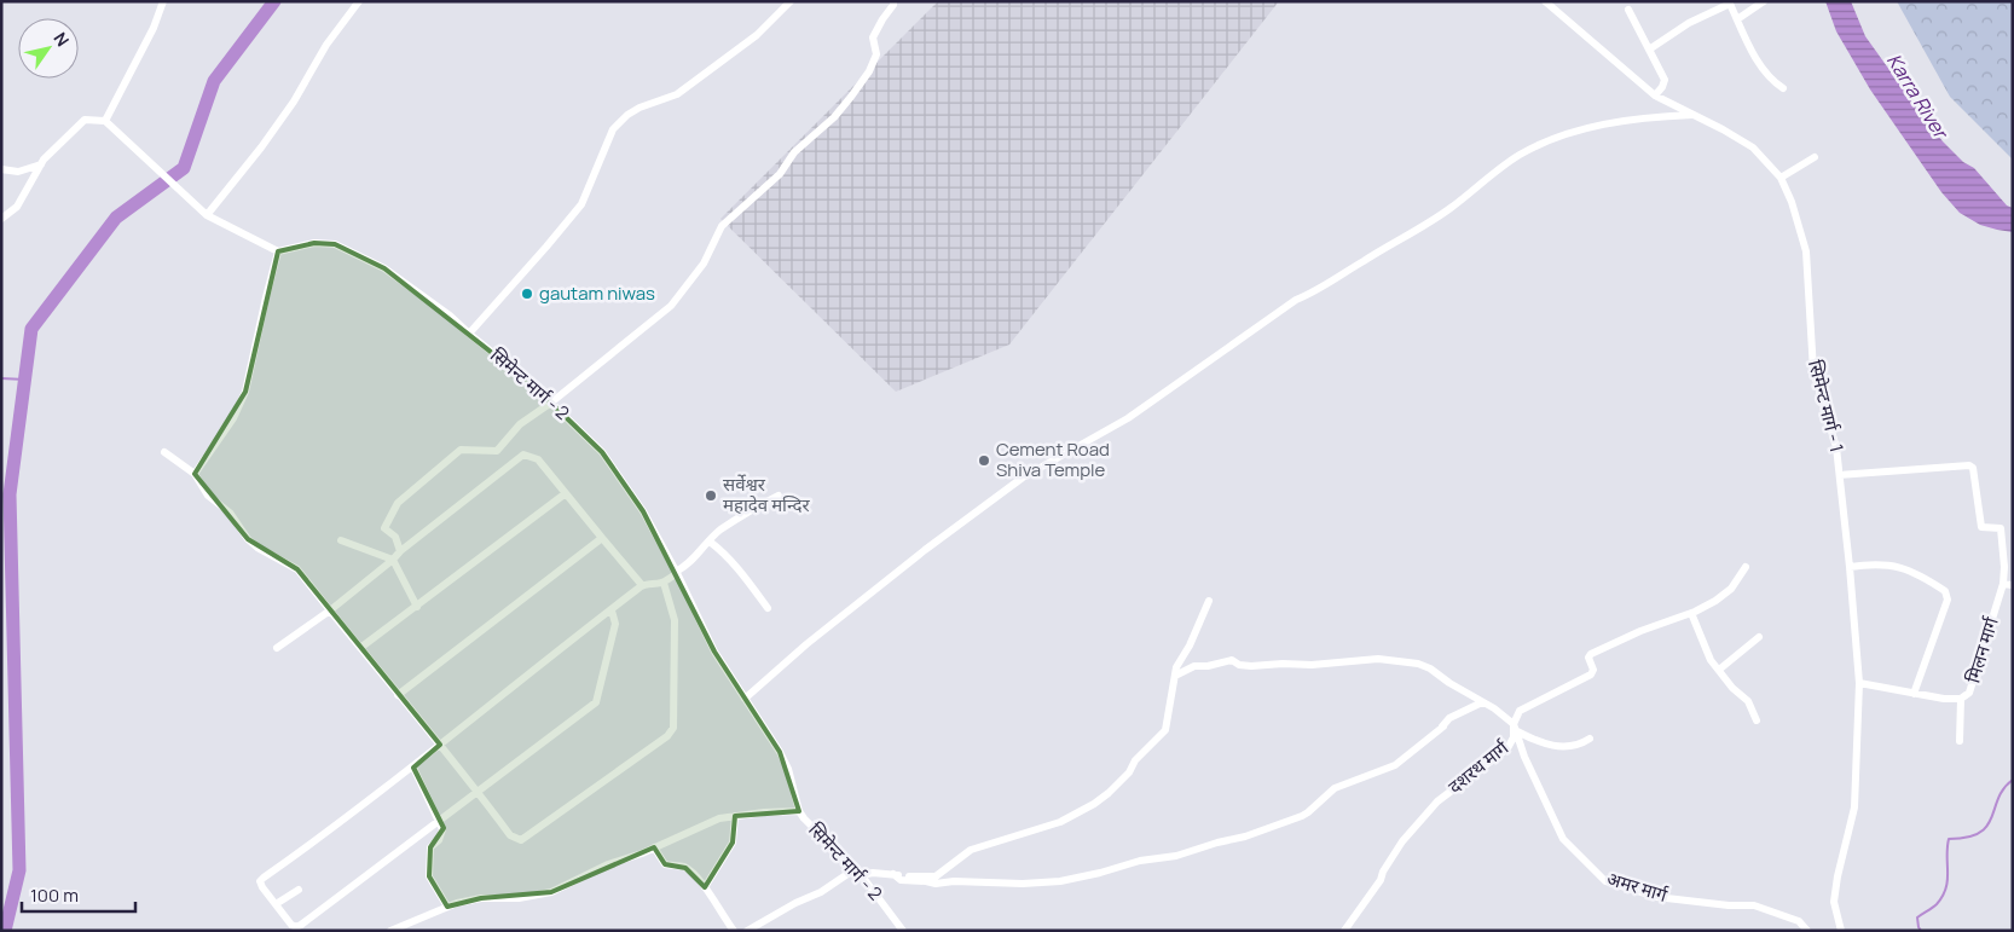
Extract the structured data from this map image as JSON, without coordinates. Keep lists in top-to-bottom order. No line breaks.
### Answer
{"streets":{"street":["सिमेन्ट मार्ग - 2","सिमेन्ट मार्ग - 1","मिलन मार्ग","दशरथ मार्ग","अमर मार्ग"]},"crossings":[["सिमेन्ट मार्ग - 1","मिलन मार्ग"],["दशरथ मार्ग","अमर मार्ग"]],"water":["Karra River"],"places":["gautam niwas","Cement Road Shiva Temple","सर्वेश्वर महादेव मन्दिर"],"scale_bar":"100 m","north":"top right"}
